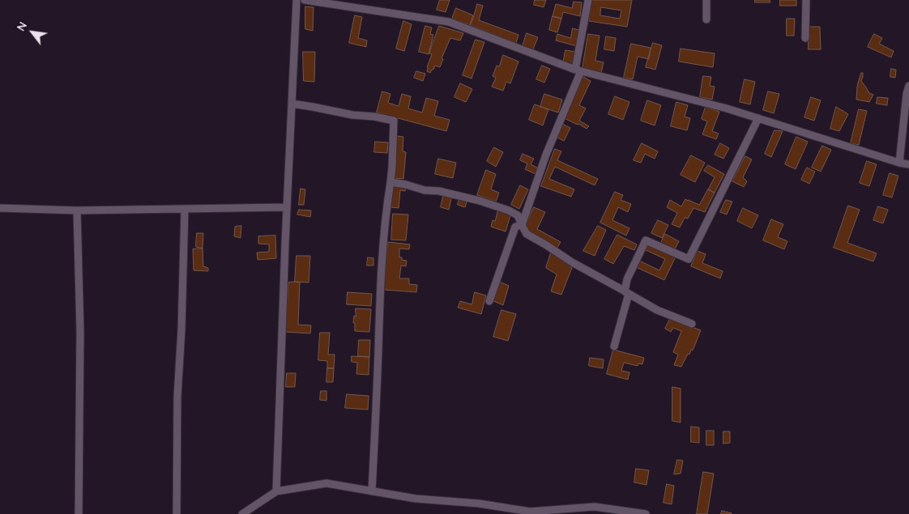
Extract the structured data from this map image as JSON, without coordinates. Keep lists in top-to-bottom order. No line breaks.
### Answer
{"north":"top left"}
